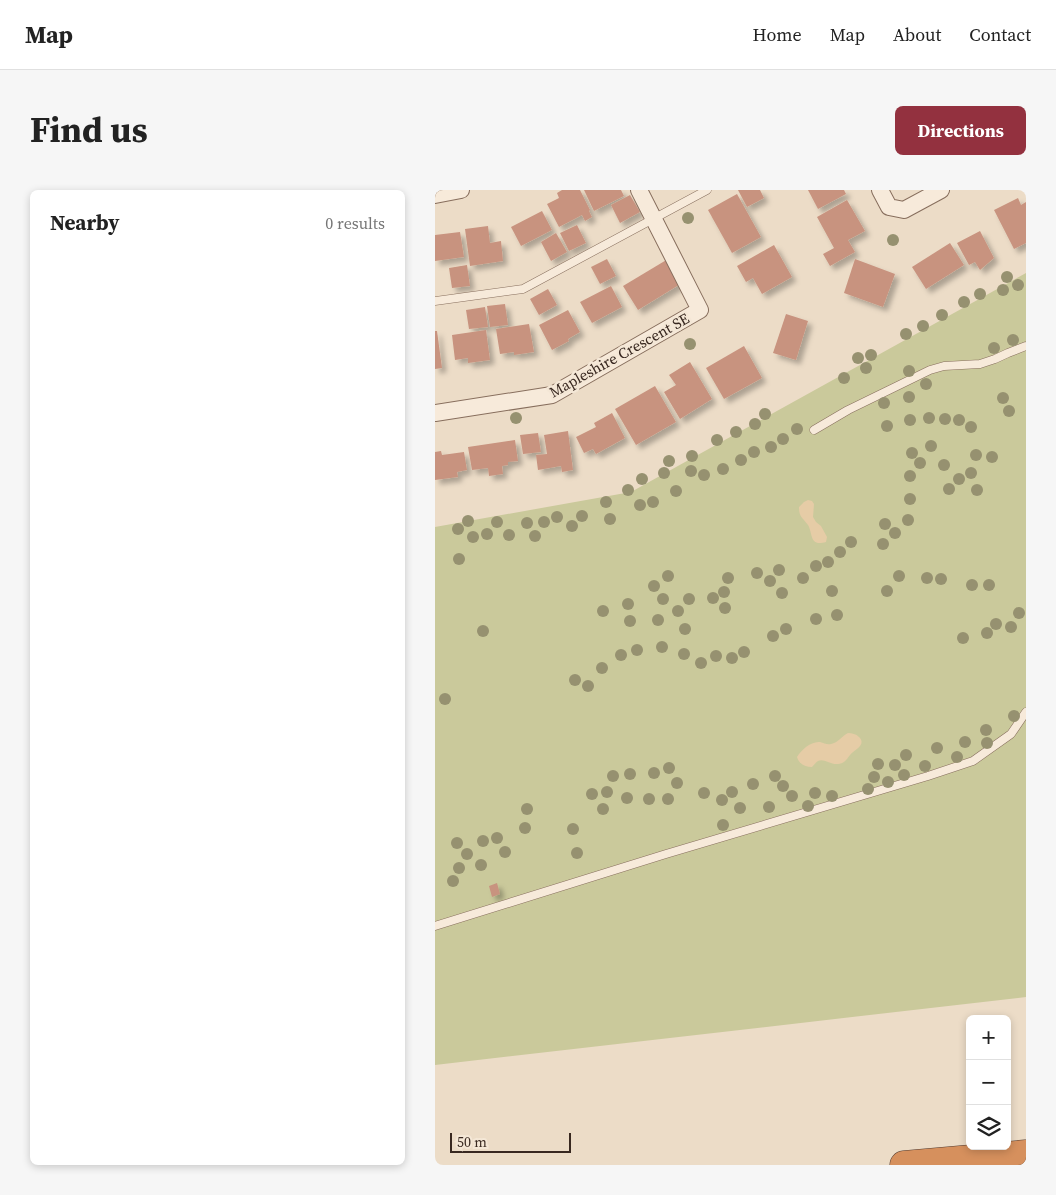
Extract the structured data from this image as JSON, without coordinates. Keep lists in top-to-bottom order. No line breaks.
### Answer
{"streets":{"street":["Mapleshire Crescent SE"]},"scale_bar":"50 m","page":{"header":"Map","nav":["Home","Map","About","Contact"],"title":"Find us","buttons":"Directions","heading":["Nearby","0 results"],"map_buttons":["+","−"],"scale":"50 m"}}
